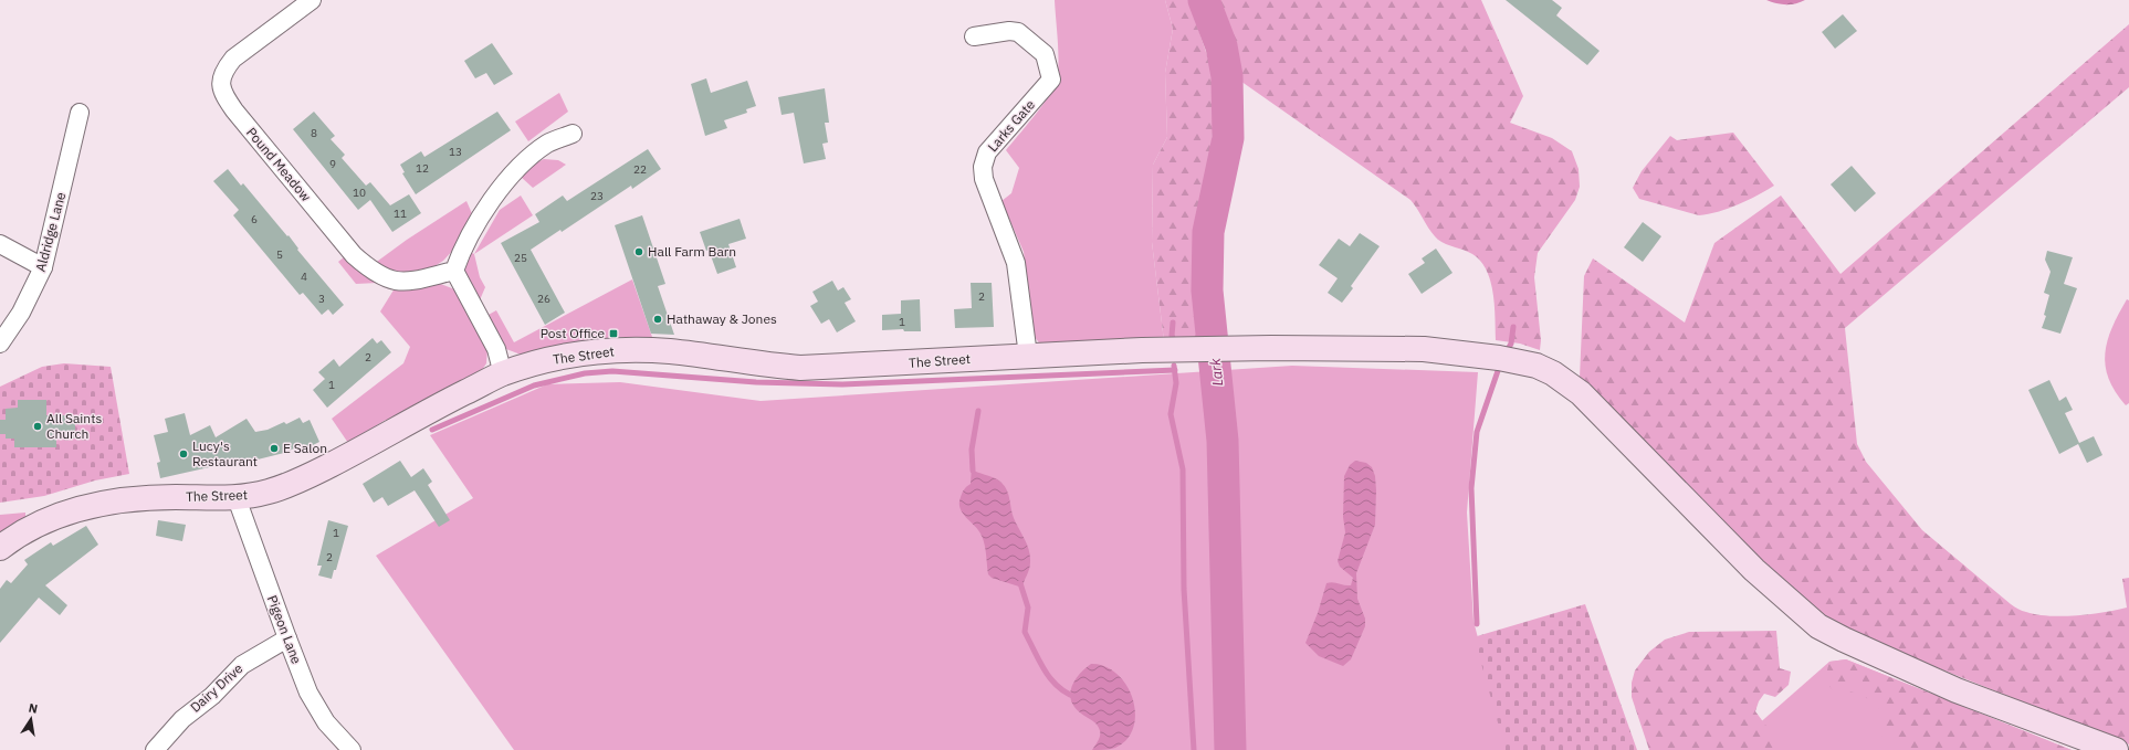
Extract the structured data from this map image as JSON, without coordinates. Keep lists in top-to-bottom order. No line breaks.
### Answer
{"streets":{"main road":["The Street"],"street":["Larks Gate","Pound Meadow","Aldridge Lane","Pigeon Lane","Dairy Drive"]},"crossings":[["Larks Gate","The Street"],["The Street","Pigeon Lane"],["Pigeon Lane","Dairy Drive"]],"water":["Lark"],"places":{"other":["Hall Farm Barn","Hathaway & Jones","All Saints Church","E Salon","Lucy's Restaurant"],"transit":["Post Office"]},"house_numbers":["8","13","9","12","22","10","23","11","6","5","25","4","2","3","26","1","2","1","1","2"],"north":"top"}
